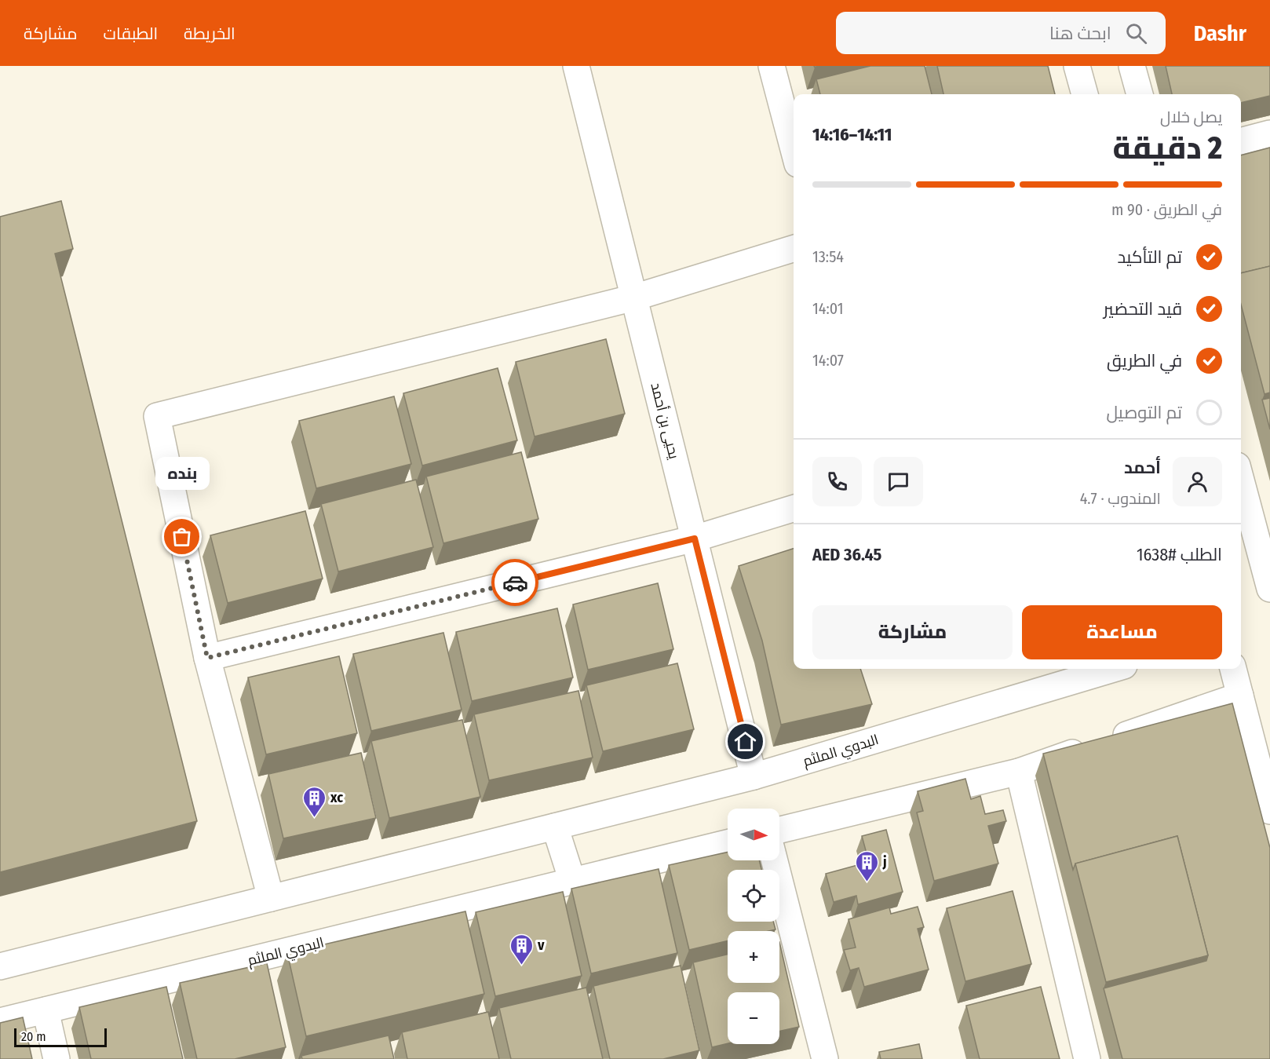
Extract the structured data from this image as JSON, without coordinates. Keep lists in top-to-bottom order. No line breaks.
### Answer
{"streets":{"street":["يحيى بن أحمد","البدوي الملثم"]},"crossings":[["يحيى بن أحمد","البدوي الملثم"]],"places":{"other":["بنده"],"building":["xc","j","v"]},"scale_bar":"20 m","north":"right","page":{"header":"Dashr","search":"ابحث هنا","nav":["الخريطة","الطبقات","مشاركة"],"heading":["2 دقيقة","يصل خلال","14:11–14:16"],"panel":["أحمد","المندوب · 4.7","الطلب #1638","AED 36.45"],"bar":"في الطريق · 90 m","list":[["تم التأكيد","13:54"],["قيد التحضير","14:01"],["في الطريق","14:07"],"تم التوصيل"],"bubble":"بنده","buttons":["مساعدة","مشاركة"],"map_buttons":["+","−"],"scale":"20 m"}}
